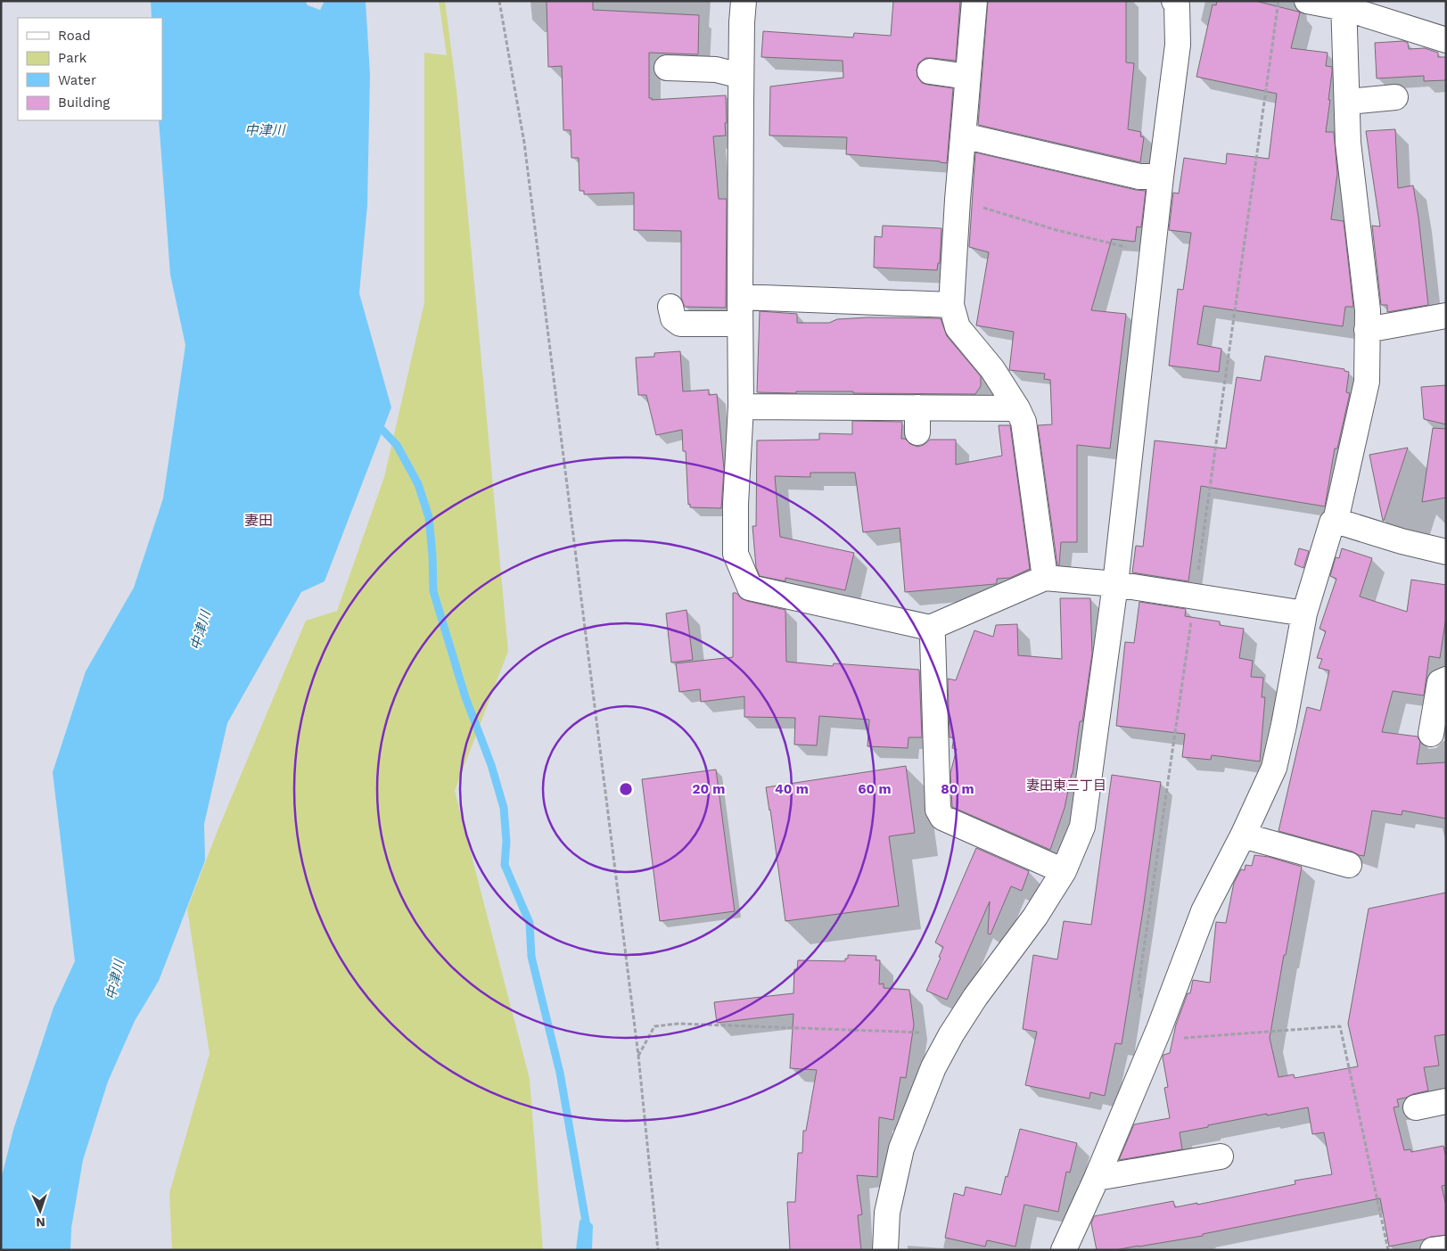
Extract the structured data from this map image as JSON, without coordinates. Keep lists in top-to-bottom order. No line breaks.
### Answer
{"districts":["妻田","妻田東三丁目"],"water":["中津川"],"legend":["Road","Park","Water","Building"],"north":"bottom","rings":["20 m","40 m","60 m","80 m"]}
